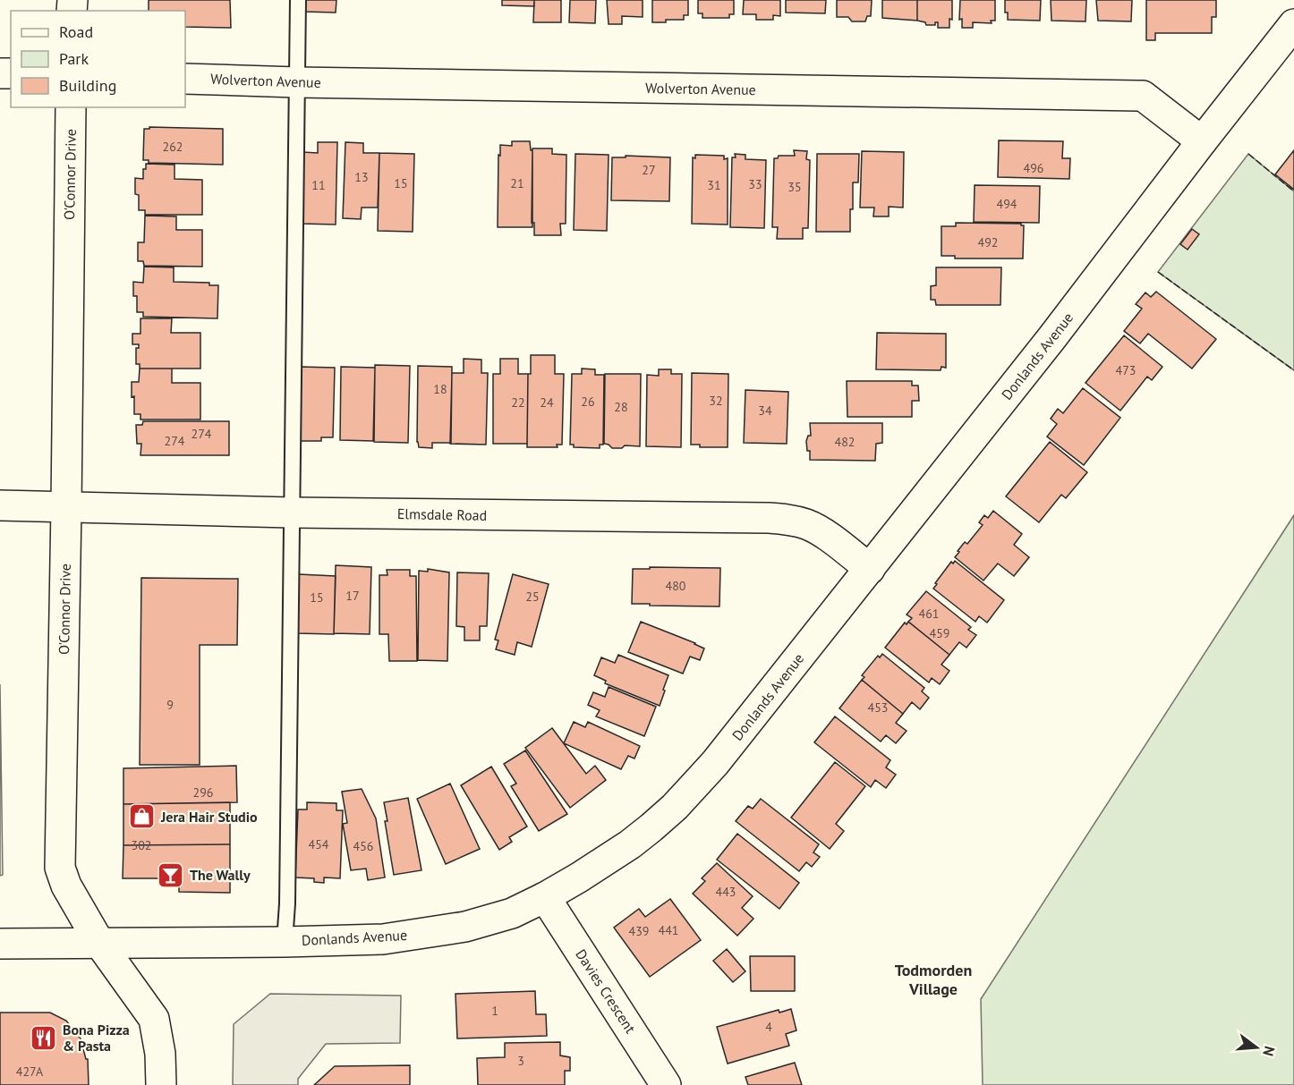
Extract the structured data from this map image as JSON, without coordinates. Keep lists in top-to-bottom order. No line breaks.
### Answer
{"streets":{"street":["Wolverton Avenue","O'Connor Drive","Donlands Avenue","Elmsdale Road","Davies Crescent"]},"crossings":[["Wolverton Avenue","Donlands Avenue"],["O'Connor Drive","Donlands Avenue"],["O'Connor Drive","Elmsdale Road"],["Donlands Avenue","Elmsdale Road"],["Donlands Avenue","Davies Crescent"]],"districts":["Todmorden Village"],"places":{"shop":["Jera Hair Studio"],"bar":["The Wally"],"restaurant":["Bona Pizza & Pasta"]},"house_numbers":["262","496","27","13","15","21","33","11","31","35","494","492","473","18","32","26","22","24","28","34","274","274","482","480","17","25","15","461","459","9","453","296","454","302","456","443","441","439","1","4","3","427A"],"legend":["Road","Park","Building"],"north":"right"}
